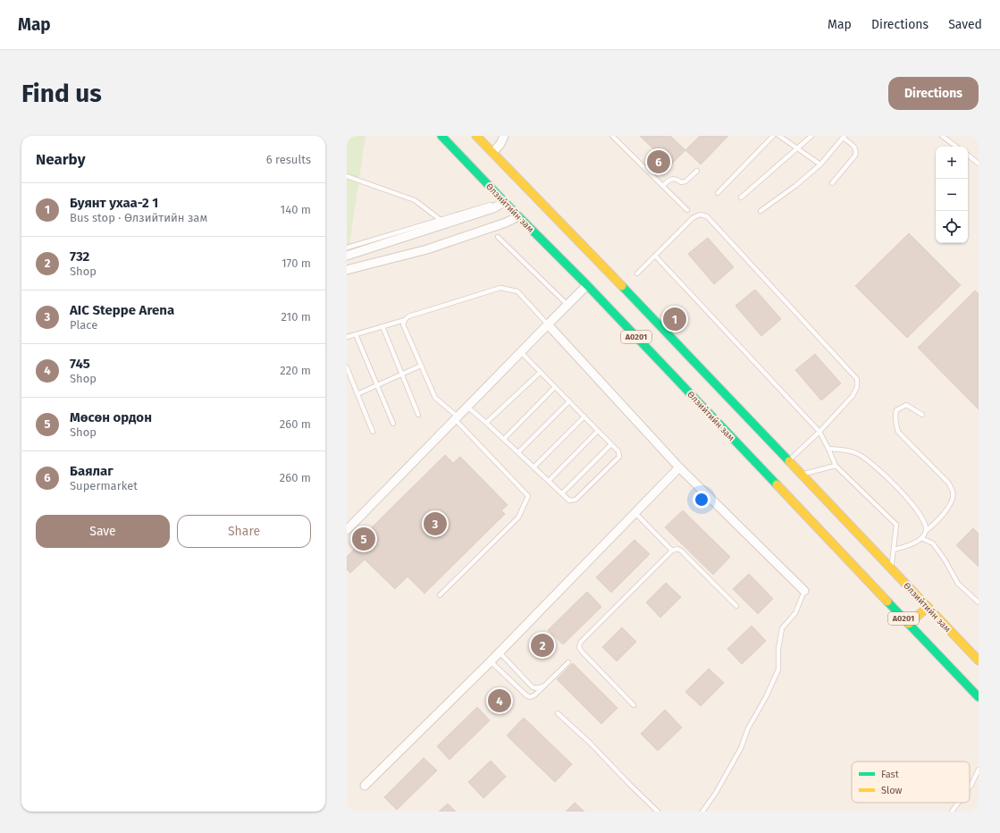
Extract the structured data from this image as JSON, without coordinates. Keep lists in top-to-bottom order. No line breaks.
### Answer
{"streets":{"highway":["Өлзийтийн зам","A0201"]},"legend":["Fast","Slow"],"page":{"header":"Map","nav":["Map","Directions","Saved"],"buttons":["Directions",["Save","Share"]],"title":"Find us","heading":["Nearby","6 results"],"map_buttons":["+","−"],"pins":["6","1","3","5","2","4"],"list":[{"mark":"1","name":"Буянт ухаа-2 1","note":"Bus stop · Өлзийтийн зам","value":"140 m"},{"mark":"2","name":"732","note":"Shop","value":"170 m"},{"mark":"3","name":"AIC Steppe Arena","note":"Place","value":"210 m"},{"mark":"4","name":"745","note":"Shop","value":"220 m"},{"mark":"5","name":"Мөсөн ордон","note":"Shop","value":"260 m"},{"mark":"6","name":"Баялаг","note":"Supermarket","value":"260 m"}]}}
